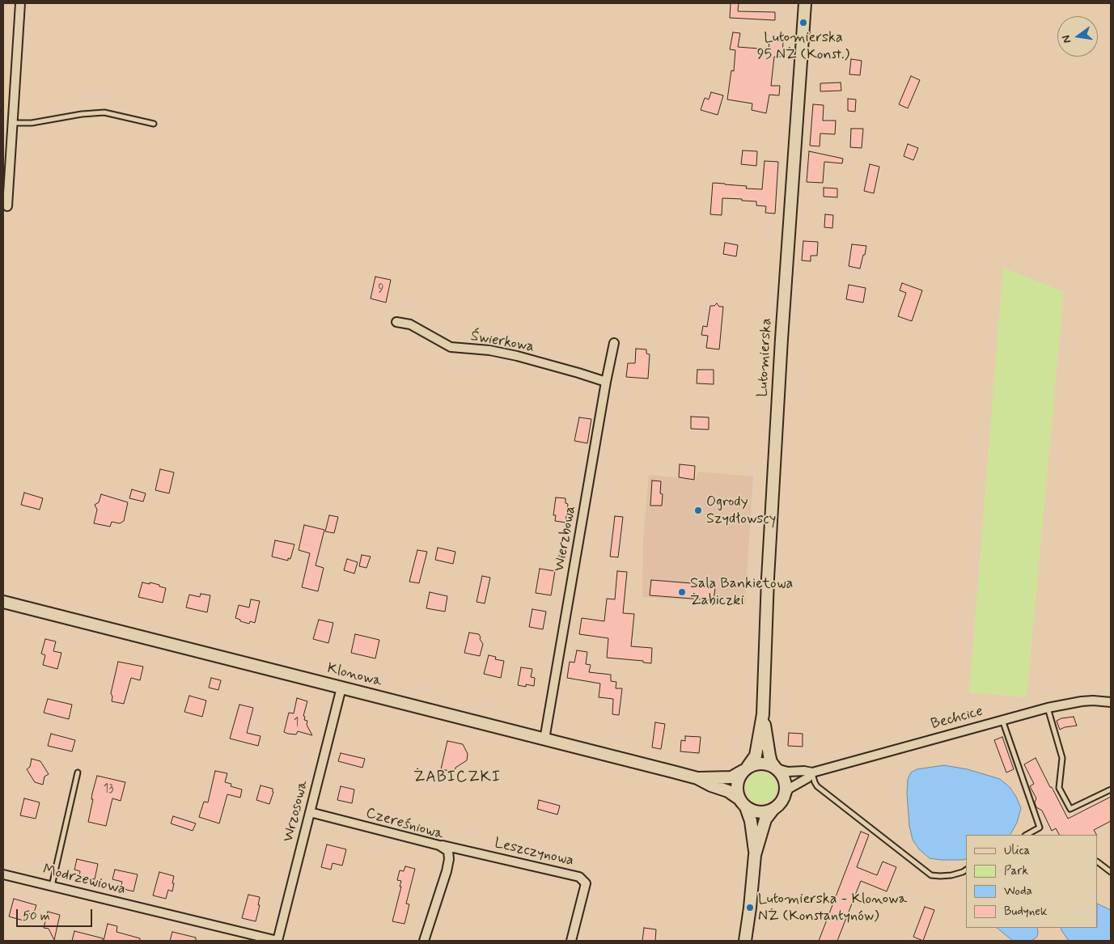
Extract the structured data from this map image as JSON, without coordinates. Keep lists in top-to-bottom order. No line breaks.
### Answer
{"streets":{"main road":["Lutomierska","Klonowa"],"street":["Świerkowa","Wierzbowa","Bechcice","Wrzosowa","Czereśniowa","Leszczynowa","Modrzewiowa"]},"crossings":[["Świerkowa","Wierzbowa"],["Lutomierska","Klonowa"],["Lutomierska","Bechcice"],["Wierzbowa","Klonowa"],["Klonowa","Bechcice"],["Klonowa","Wrzosowa"],["Wrzosowa","Czereśniowa"],["Wrzosowa","Modrzewiowa"],["Czereśniowa","Leszczynowa"]],"districts":["ŻABICZKI"],"places":["Lutomierska 95 NŻ (Konst.)","Ogrody Szydłowscy","Sala Bankietowa Żabiczki","Lutomierska - Klonowa NŻ (Konstantynów)"],"house_numbers":["9","1","13"],"legend":["Ulica","Park","Woda","Budynek"],"scale_bar":"50 m","north":"left"}
